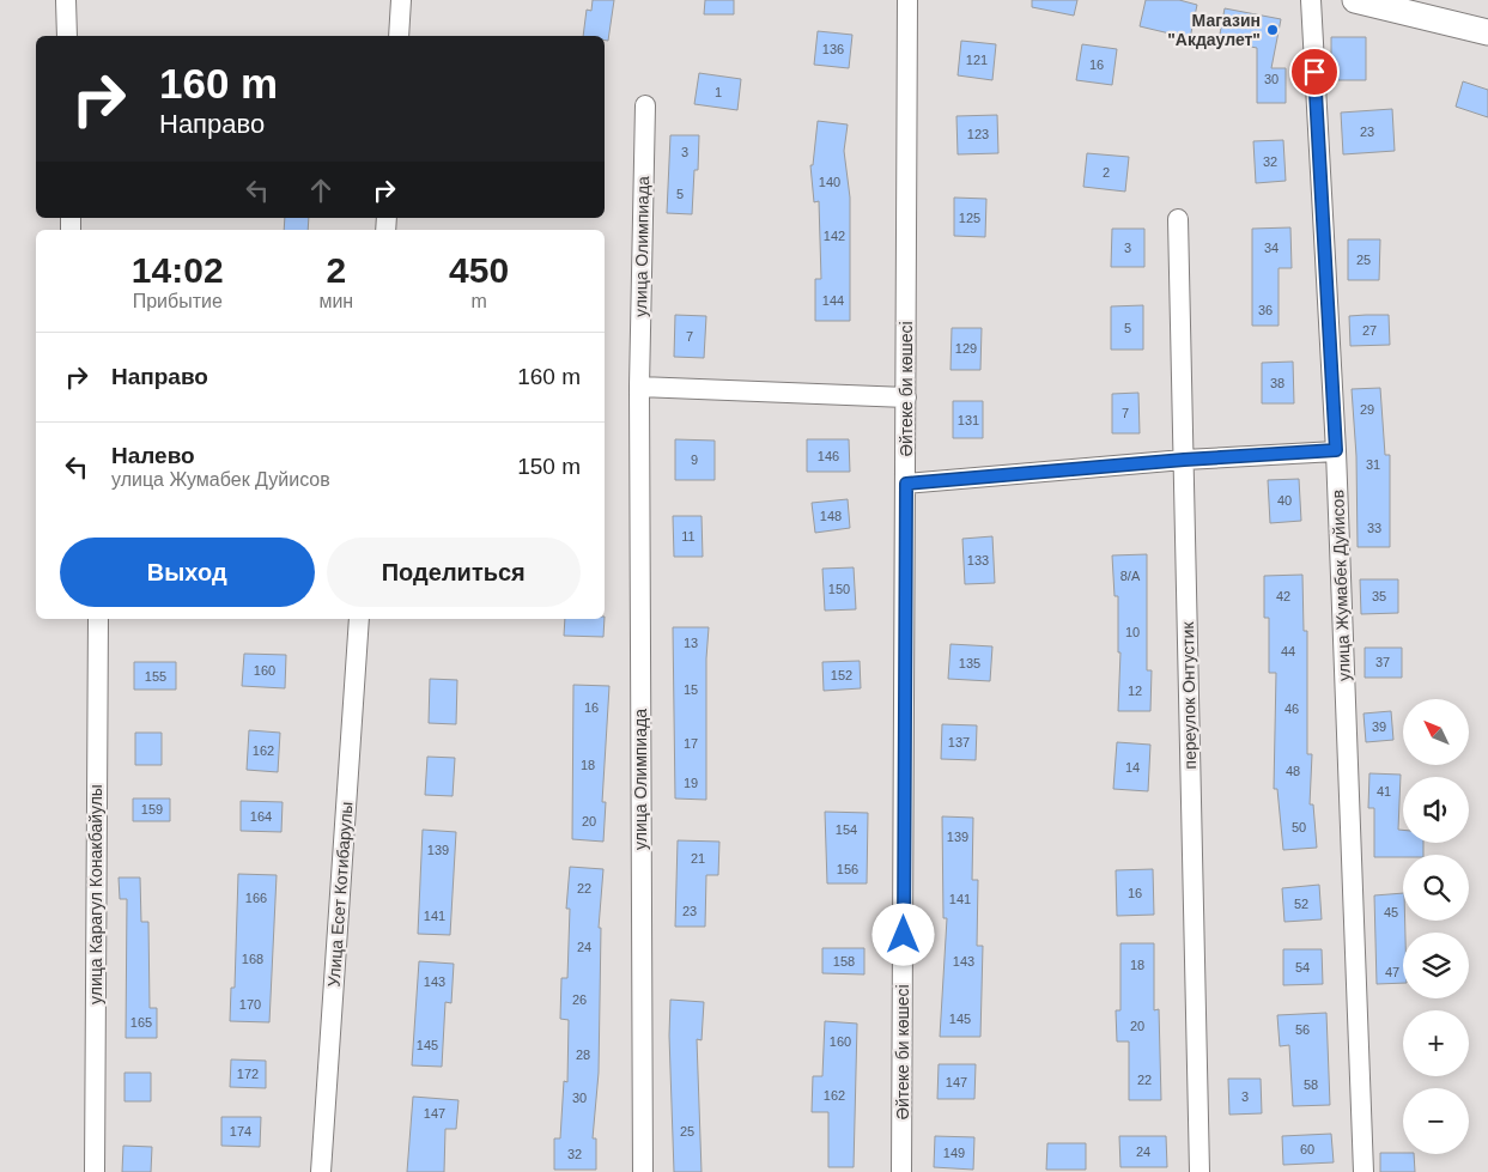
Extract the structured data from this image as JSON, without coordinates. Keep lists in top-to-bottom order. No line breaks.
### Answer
{"streets":{"street":["улица Олимпиада","Әйтеке би көшесі","улица Жумабек Дуйисов","переулок Онтустик","улица Карагул Конакбайулы","Улица Есет Котибарулы"]},"places":["Магазин \"Акдаулет\""],"house_numbers":["136","121","16","30","1","23","123","3","32","2","140","5","125","142","3","34","25","144","36","5","27","7","129","38","29","7","131","146","9","31","40","148","33","11","133","8/А","150","42","35","10","13","44","37","135","160","152","155","15","12","16","46","39","137","17","162","18","14","48","19","41","159","164","20","50","154","139","139","21","156","22","16","166","141","52","23","45","141","24","168","158","143","18","54","47","143","26","170","145","165","20","56","160","145","28","172","22","147","58","162","3","30","147","174","25","60","24","149","32"],"north":"top left","page":{"turn":["160 m","Направо"],"eta":["14:02","Прибытие","2","мин","450","m"],"list":[{"name":"Направо","value":"160 m"},{"name":"Налево","note":"улица Жумабек Дуйисов","value":"150 m"}],"buttons":["Выход","Поделиться"],"map_buttons":["+","−"]}}
